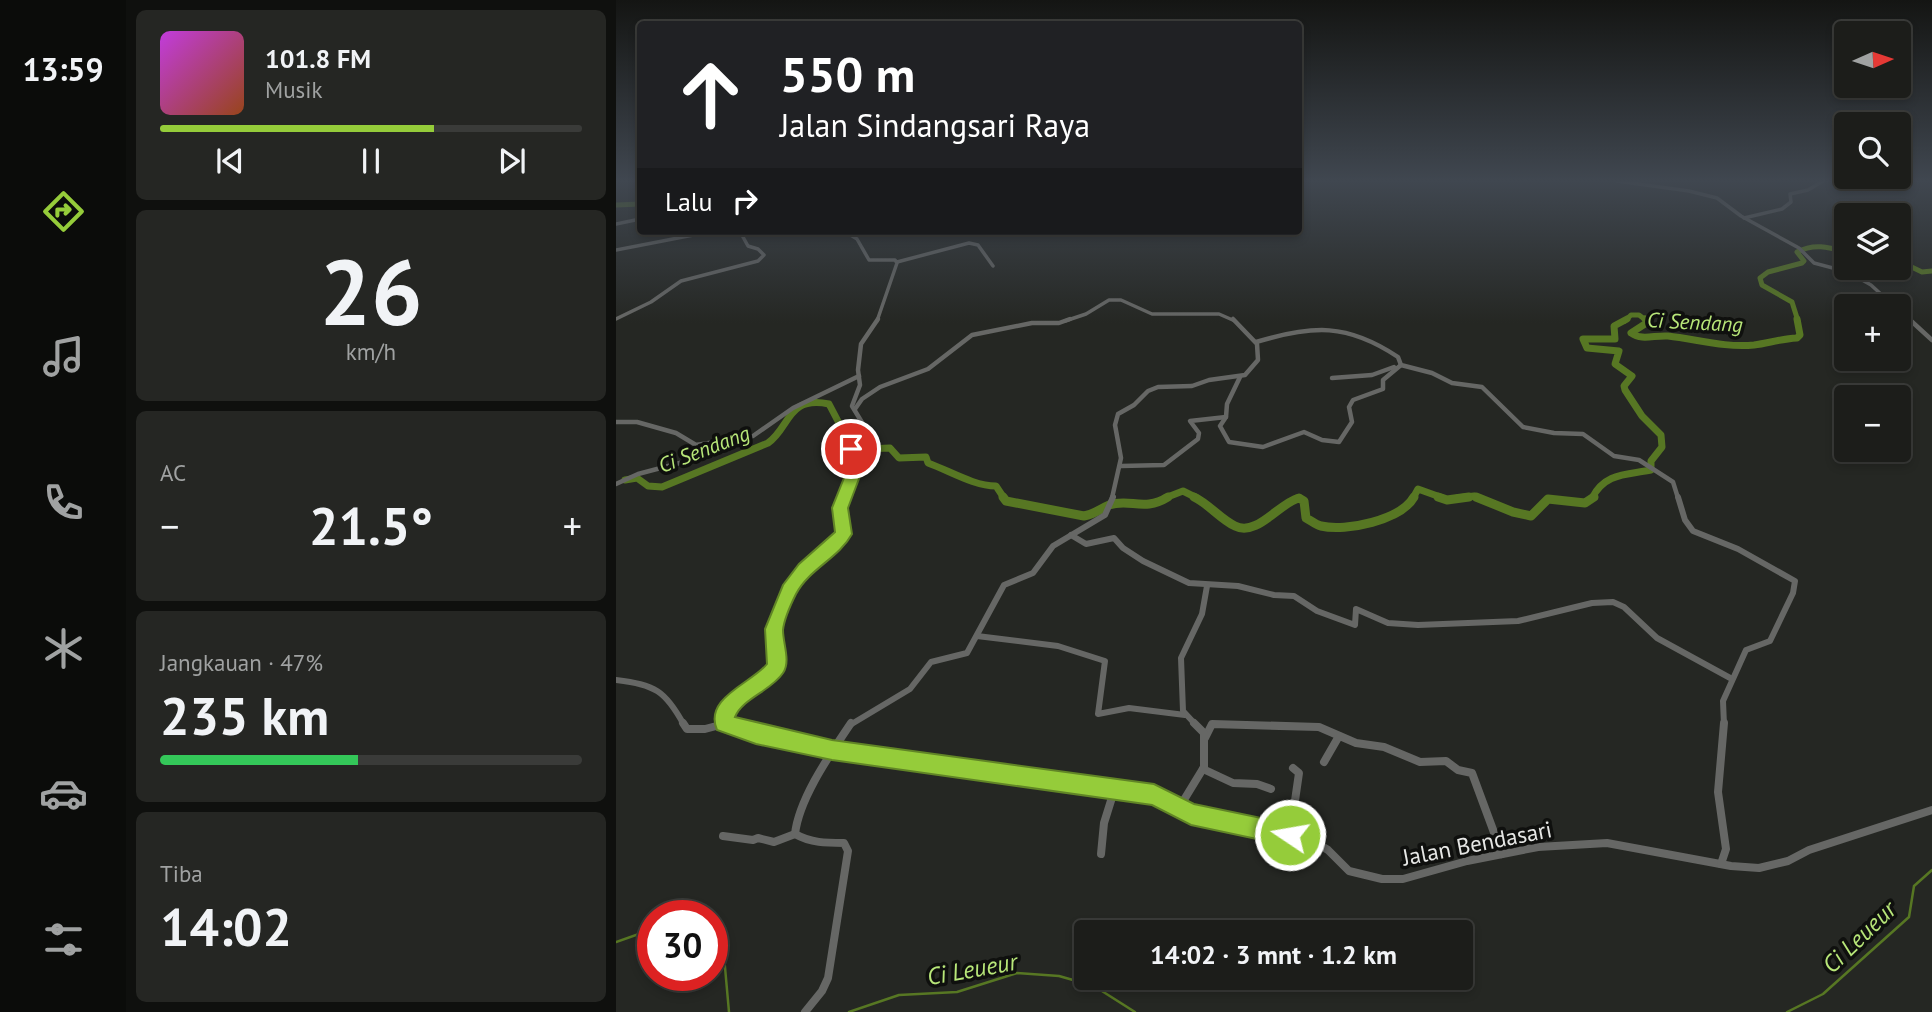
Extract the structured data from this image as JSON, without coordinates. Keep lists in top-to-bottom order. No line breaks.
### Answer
{"streets":{"street":["Jalan Bendasari"]},"water":["Ci Sendang","Ci Leueur"],"north":"right","page":{"tabs":"13:59","map_buttons":["+","−"],"turn":["550 m","Jalan Sindangsari Raya"],"song":["101.8 FM","Musik"],"then":"Lalu","tile":[["26","km/h"],"AC",["Jangkauan · 47%","235 km"],["Tiba","14:02"]],"heat":["−","21.5°","+"],"limit":"30","trip":"14:02 · 3 mnt · 1.2 km"}}
